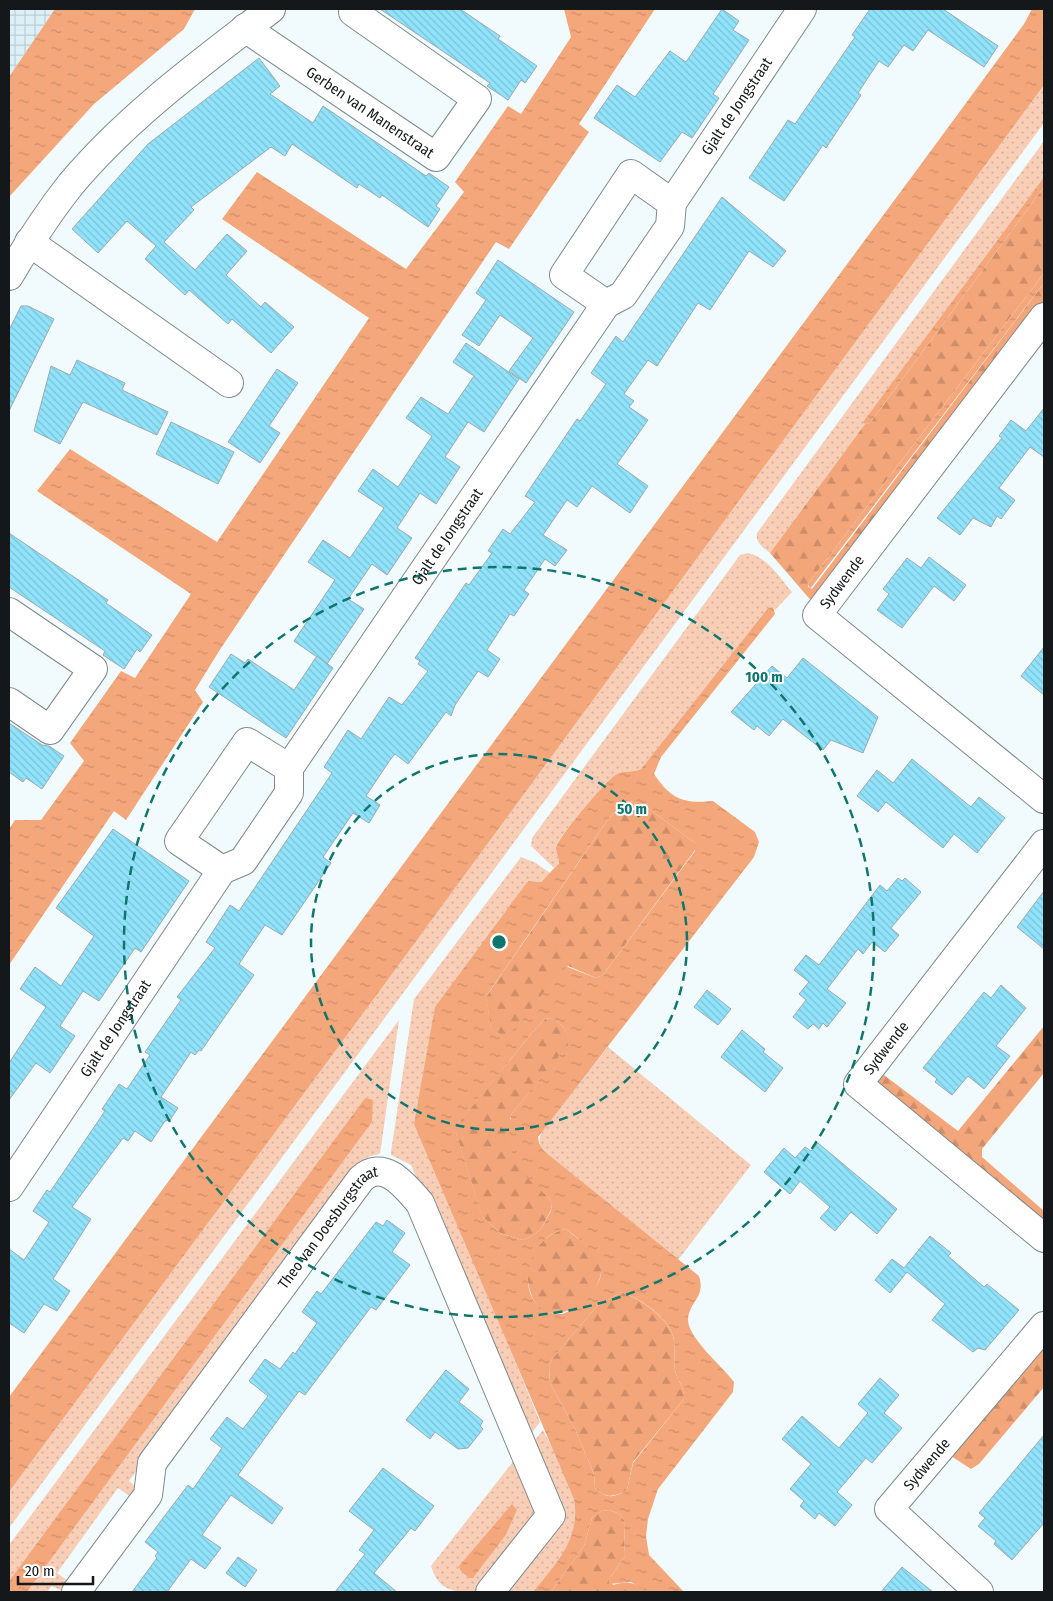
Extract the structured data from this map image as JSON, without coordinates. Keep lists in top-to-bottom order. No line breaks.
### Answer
{"streets":{"street":["Gjalt de Jongstraat","Gerben van Manenstraat","Sydwende","Theo van Doesburgstraat"]},"scale_bar":"20 m","rings":["100 m","50 m"]}
